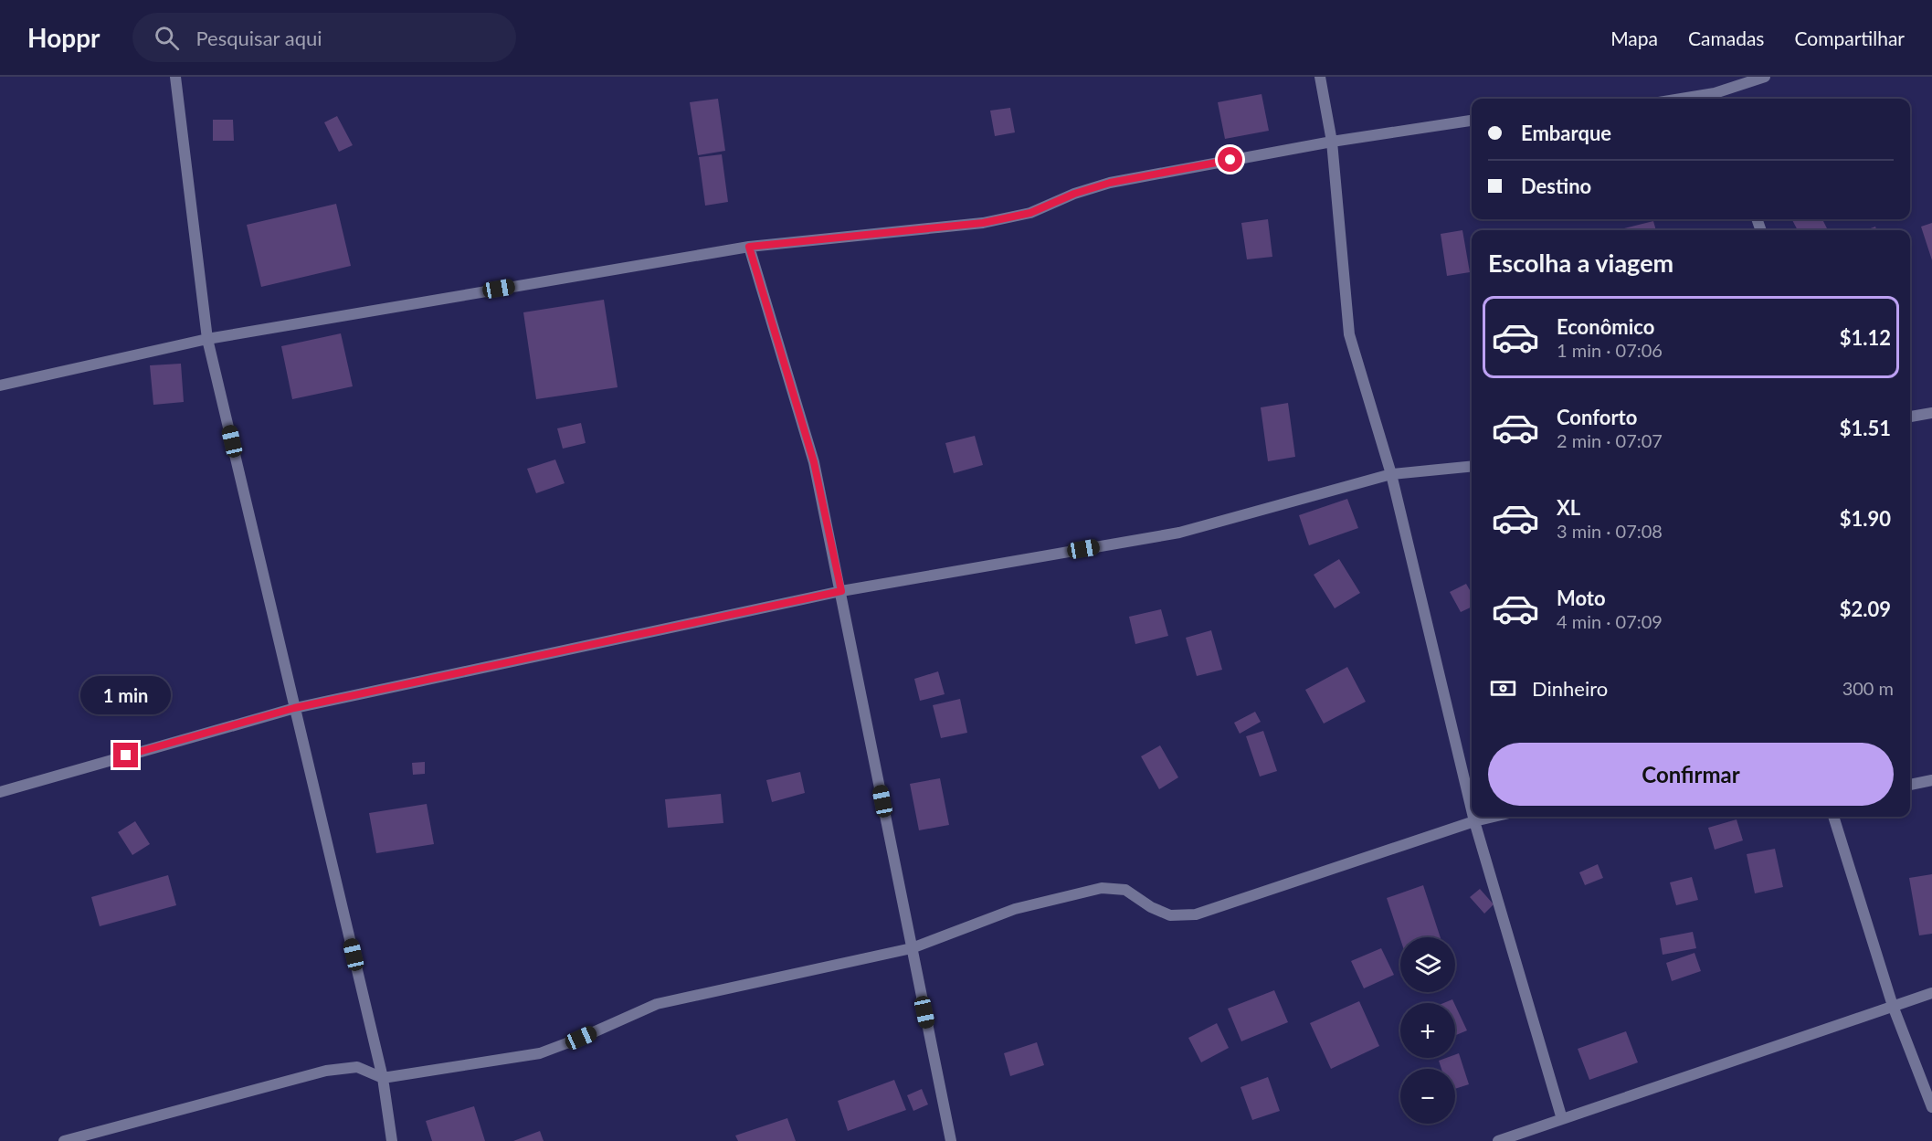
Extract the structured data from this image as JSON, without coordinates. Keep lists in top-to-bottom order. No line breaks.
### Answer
{"page":{"header":"Hoppr","search":"Pesquisar aqui","nav":["Mapa","Camadas","Compartilhar"],"banner":["Embarque","Destino"],"heading":"Escolha a viagem","list":[{"name":"Econômico","note":"1 min · 07:06","value":"$1.12"},{"name":"Conforto","note":"2 min · 07:07","value":"$1.51"},{"name":"XL","note":"3 min · 07:08","value":"$1.90"},{"name":"Moto","note":"4 min · 07:09","value":"$2.09"}],"pay":["Dinheiro","300 m"],"bubble":"1 min","buttons":"Confirmar","map_buttons":["+","−"]}}
